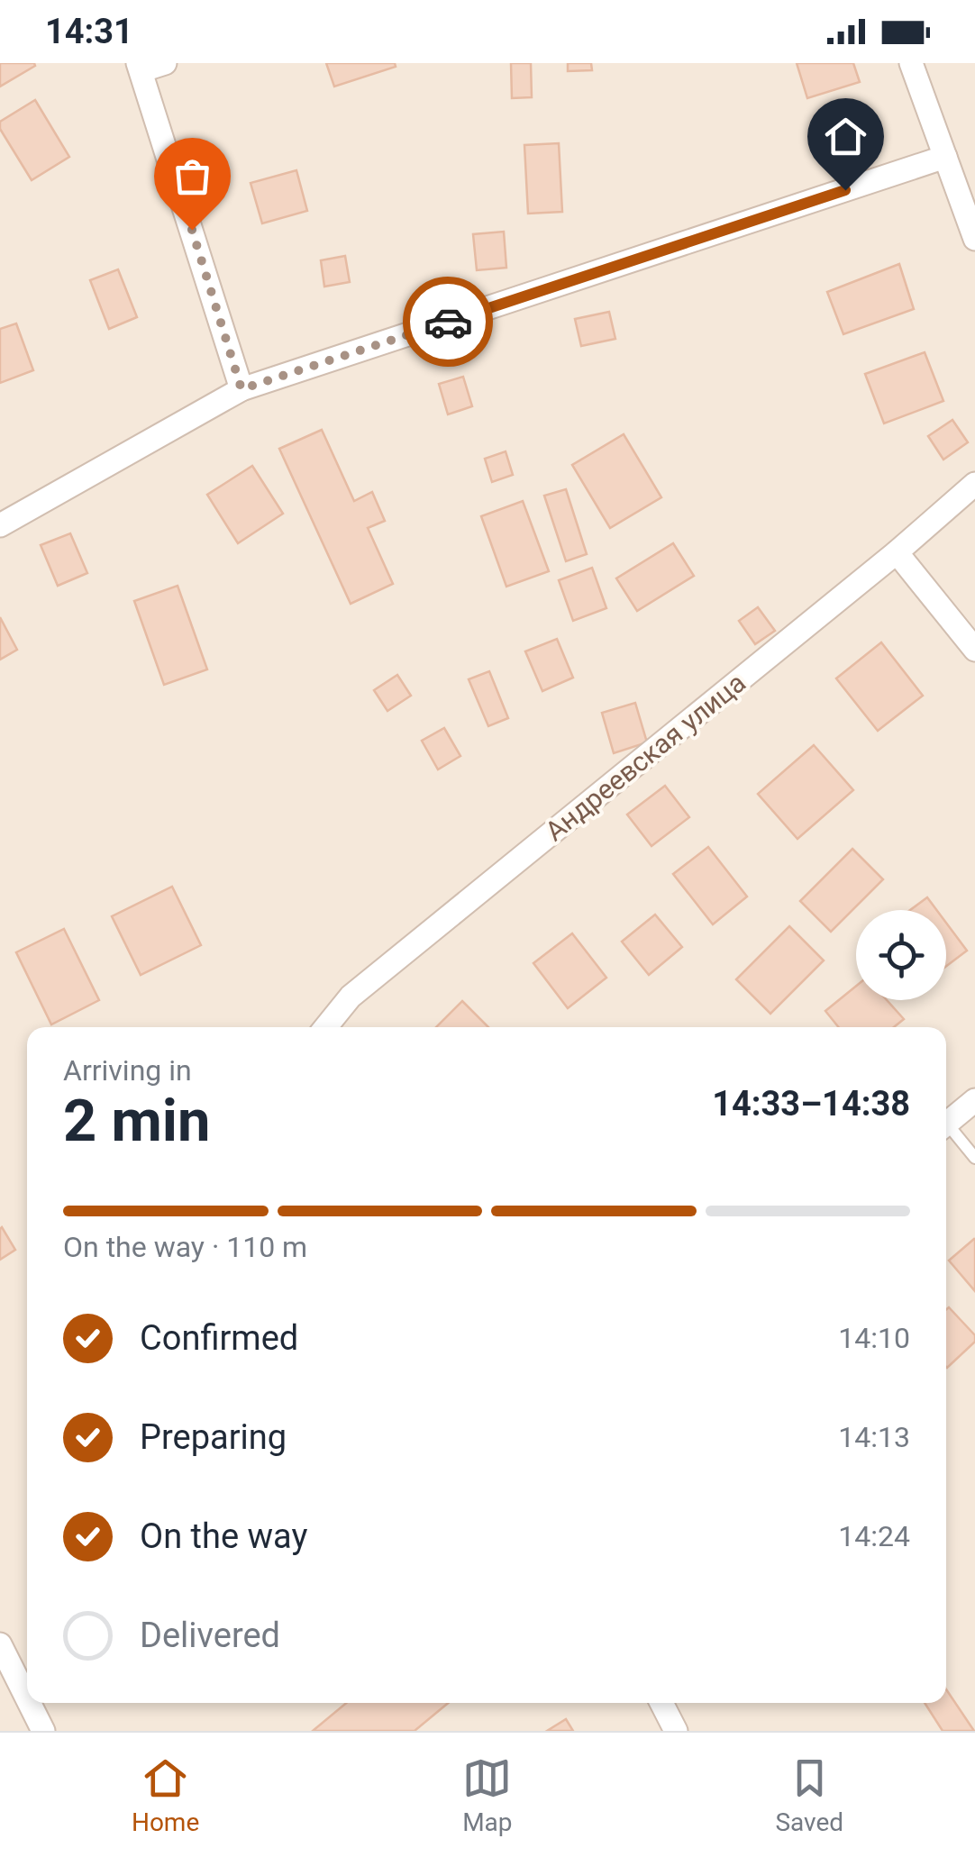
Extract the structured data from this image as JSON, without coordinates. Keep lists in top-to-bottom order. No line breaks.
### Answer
{"streets":{"street":["Андреевская улица"]},"page":{"status":"14:31","heading":["2 min","Arriving in","14:33–14:38"],"bar":"On the way · 110 m","list":[["Confirmed","14:10"],["Preparing","14:13"],["On the way","14:24"],"Delivered"],"tabs":["Home","Map","Saved"]}}
